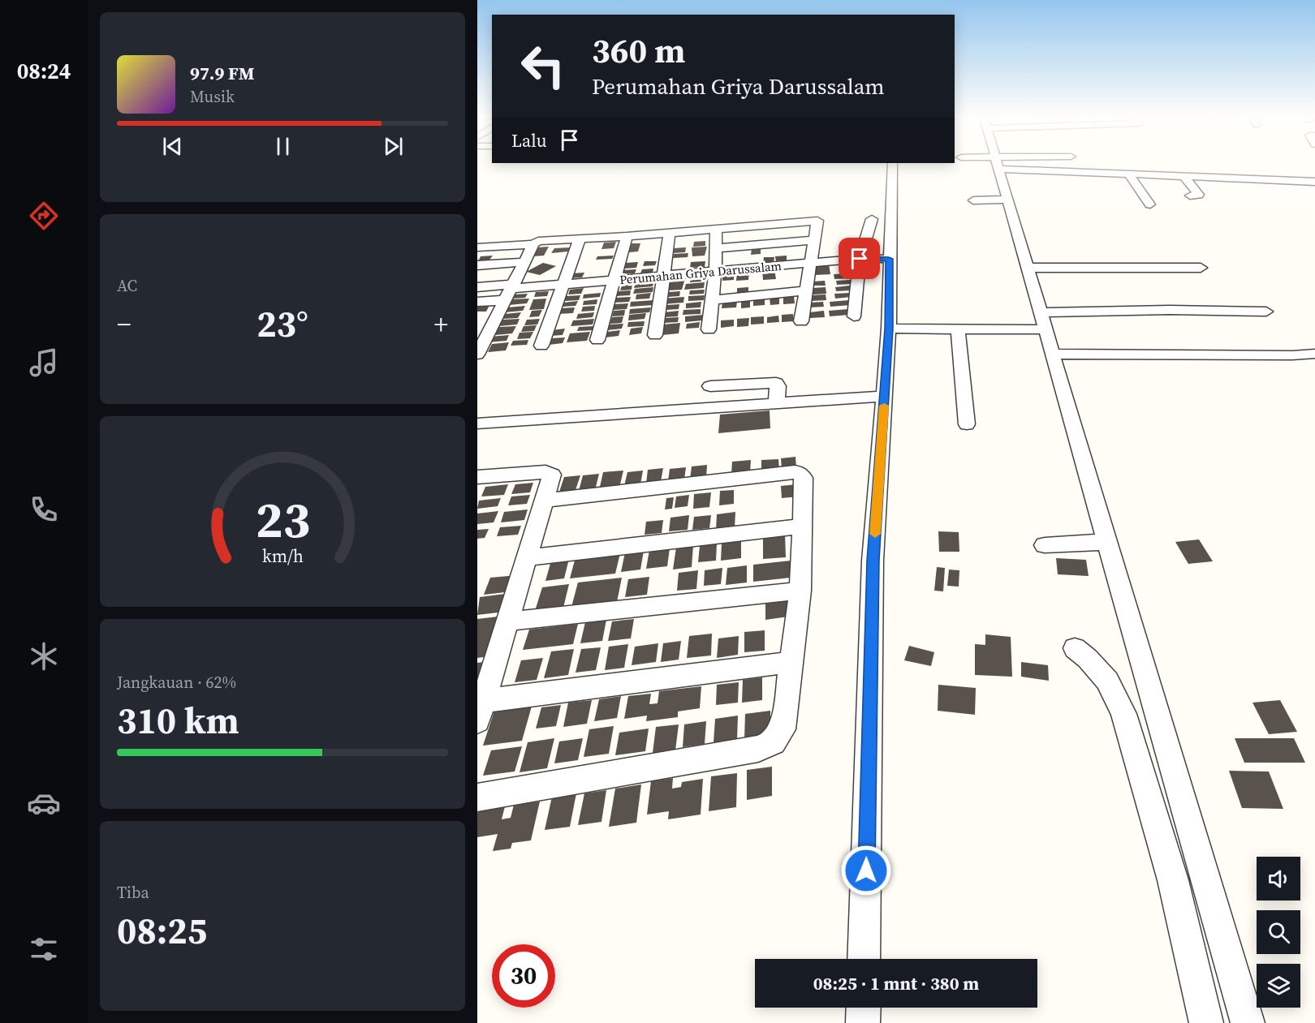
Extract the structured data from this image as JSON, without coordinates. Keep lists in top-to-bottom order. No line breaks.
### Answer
{"streets":{"street":["Perumahan Griya Darussalam"]},"page":{"tabs":"08:24","turn":["360 m","Perumahan Griya Darussalam"],"song":["97.9 FM","Musik"],"then":"Lalu","tile":["AC",["Jangkauan · 62%","310 km"],["Tiba","08:25"]],"heat":["−","23°","+"],"limit":"30","trip":"08:25 · 1 mnt · 380 m","gauge":["23","km/h"]}}
